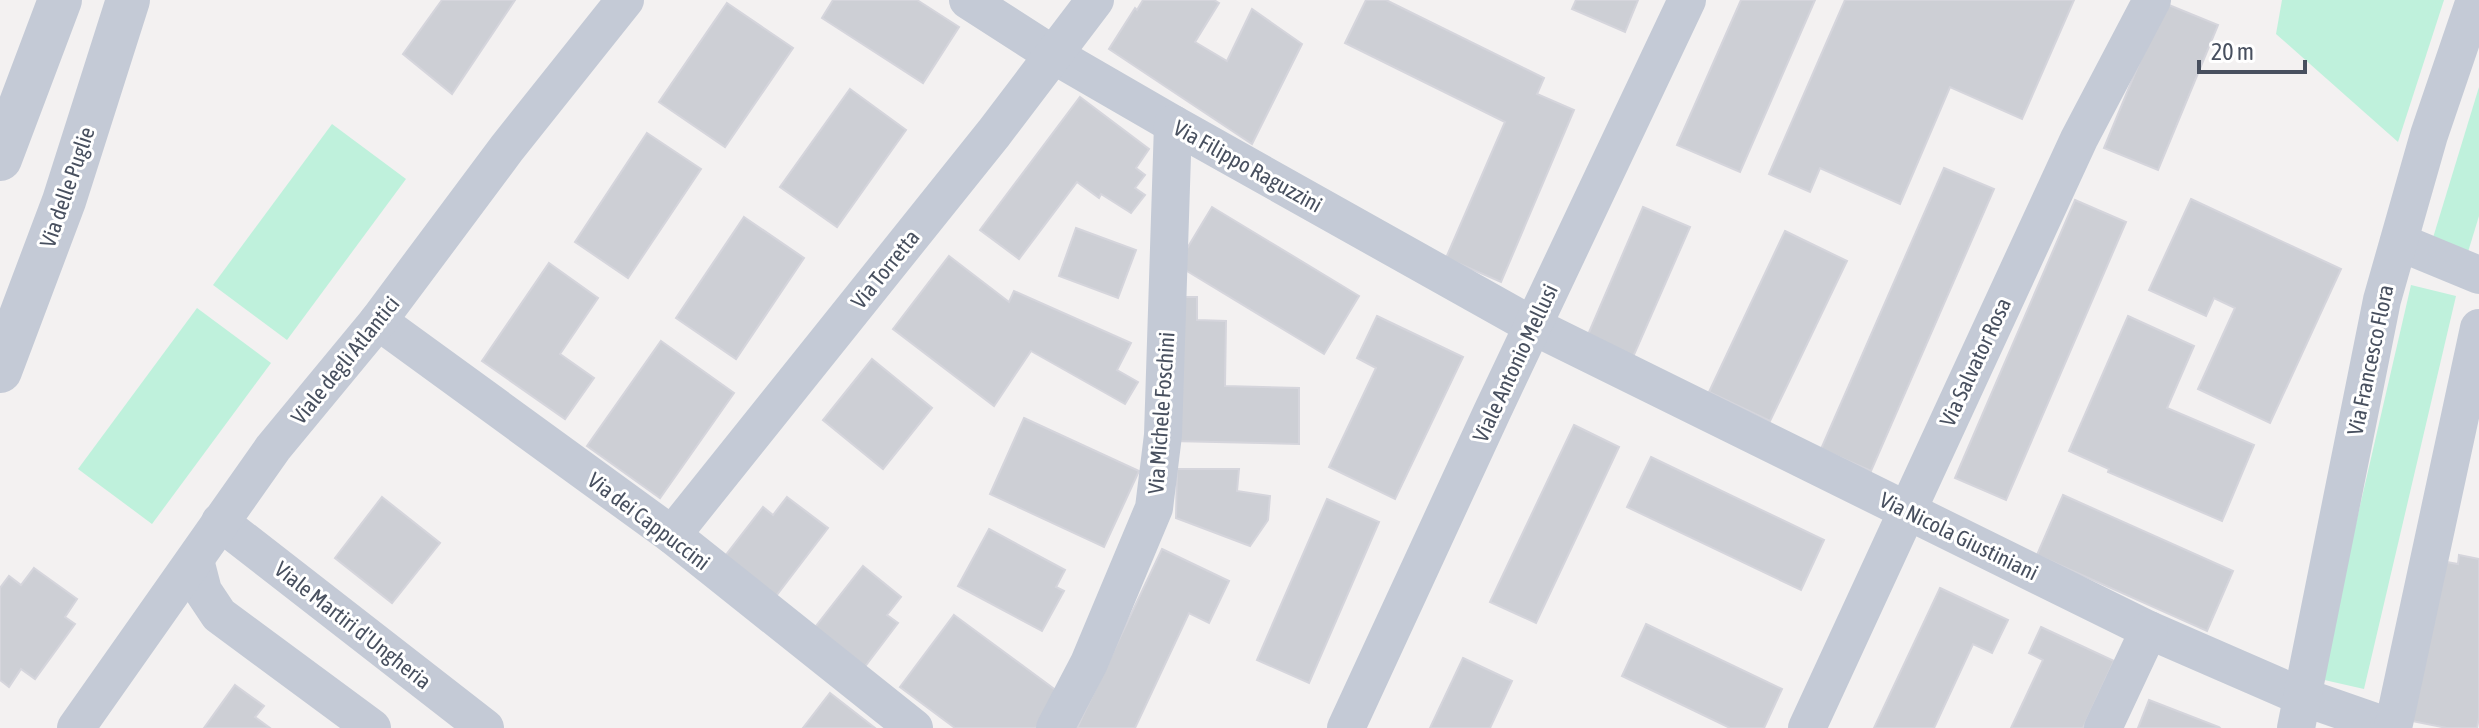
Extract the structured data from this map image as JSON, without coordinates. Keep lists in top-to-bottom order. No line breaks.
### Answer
{"streets":{"street":["Via Filippo Raguzzini","Via delle Puglie","Via Torretta","Viale degli Atlantici","Via Francesco Flora","Via Salvator Rosa","Viale Antonio Mellusi","Via Michele Foschini","Via dei Cappuccini","Via Nicola Giustiniani","Viale Martiri d'Ungheria"]},"crossings":[["Via Filippo Raguzzini","Via Torretta"],["Via Filippo Raguzzini","Viale Antonio Mellusi"],["Via Filippo Raguzzini","Via Michele Foschini"],["Via Filippo Raguzzini","Via Nicola Giustiniani"],["Via Torretta","Via dei Cappuccini"],["Viale degli Atlantici","Via dei Cappuccini"],["Viale degli Atlantici","Viale Martiri d'Ungheria"],["Via Francesco Flora","Via Nicola Giustiniani"],["Via Salvator Rosa","Via Nicola Giustiniani"],["Viale Antonio Mellusi","Via Nicola Giustiniani"]],"scale_bar":"20 m"}
